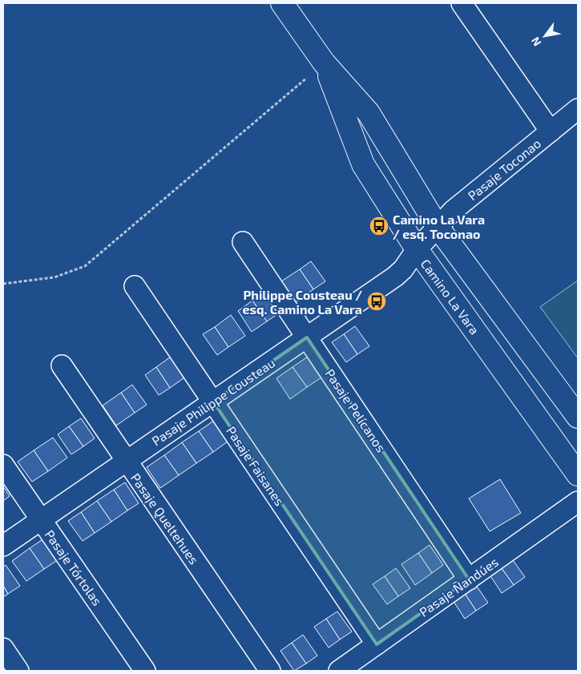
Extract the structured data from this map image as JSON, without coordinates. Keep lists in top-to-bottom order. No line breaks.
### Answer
{"streets":{"street":["Pasaje Toconao","Camino La Vara","Pasaje Philippe Cousteau","Pasaje Pelícanos","Pasaje Faisanes","Pasaje Queltehues","Pasaje Tórtolas","Pasaje Ñandúes"]},"crossings":[["Pasaje Toconao","Camino La Vara"],["Pasaje Toconao","Pasaje Philippe Cousteau"],["Camino La Vara","Pasaje Philippe Cousteau"],["Pasaje Philippe Cousteau","Pasaje Pelícanos"],["Pasaje Philippe Cousteau","Pasaje Faisanes"],["Pasaje Philippe Cousteau","Pasaje Queltehues"],["Pasaje Philippe Cousteau","Pasaje Tórtolas"],["Pasaje Pelícanos","Pasaje Ñandúes"],["Pasaje Faisanes","Pasaje Ñandúes"]],"places":{"bus stop":["Camino La Vara / esq. Toconao","Philippe Cousteau / esq. Camino La Vara"]},"north":"bottom left"}
